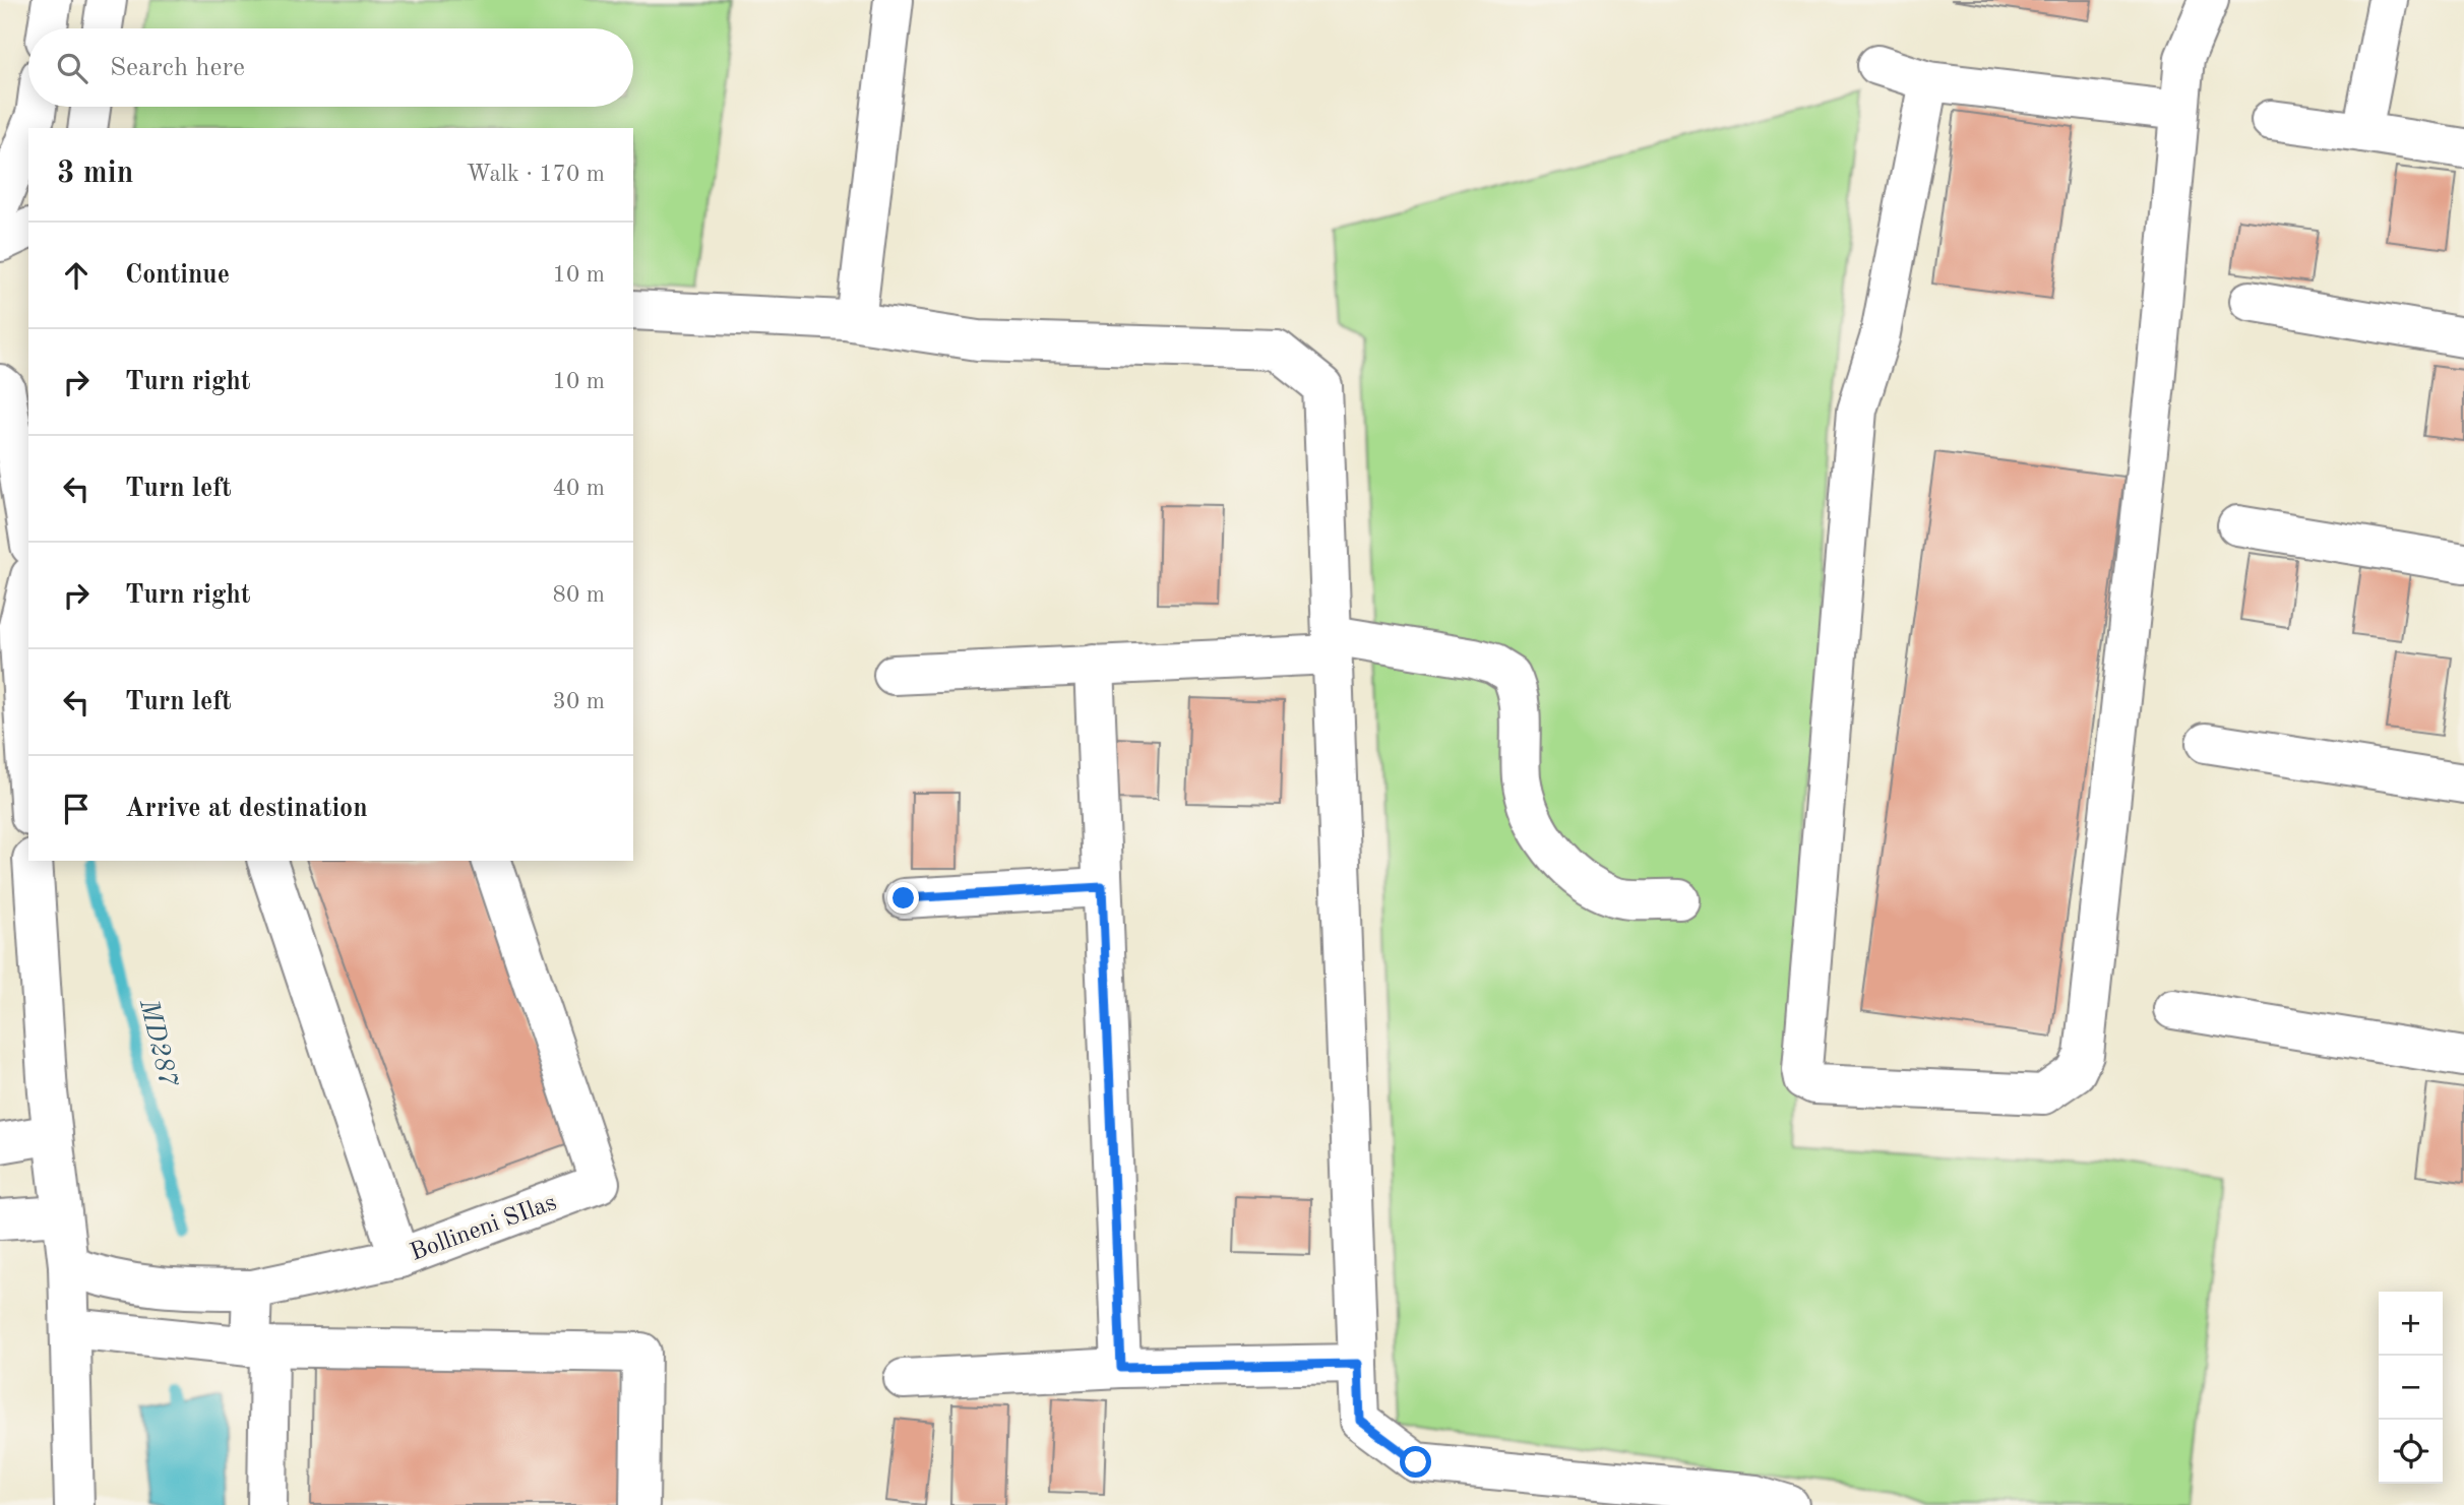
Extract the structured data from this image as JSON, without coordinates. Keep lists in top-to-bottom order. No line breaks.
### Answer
{"streets":{"street":["Bollineni SIlas"]},"water":["MD287"],"page":{"search":"Search here","heading":["3 min","Walk · 170 m"],"list":[["Continue","10 m"],["Turn right","10 m"],["Turn left","40 m"],["Turn right","80 m"],["Turn left","30 m"],"Arrive at destination"],"map_buttons":["+","−"]}}
